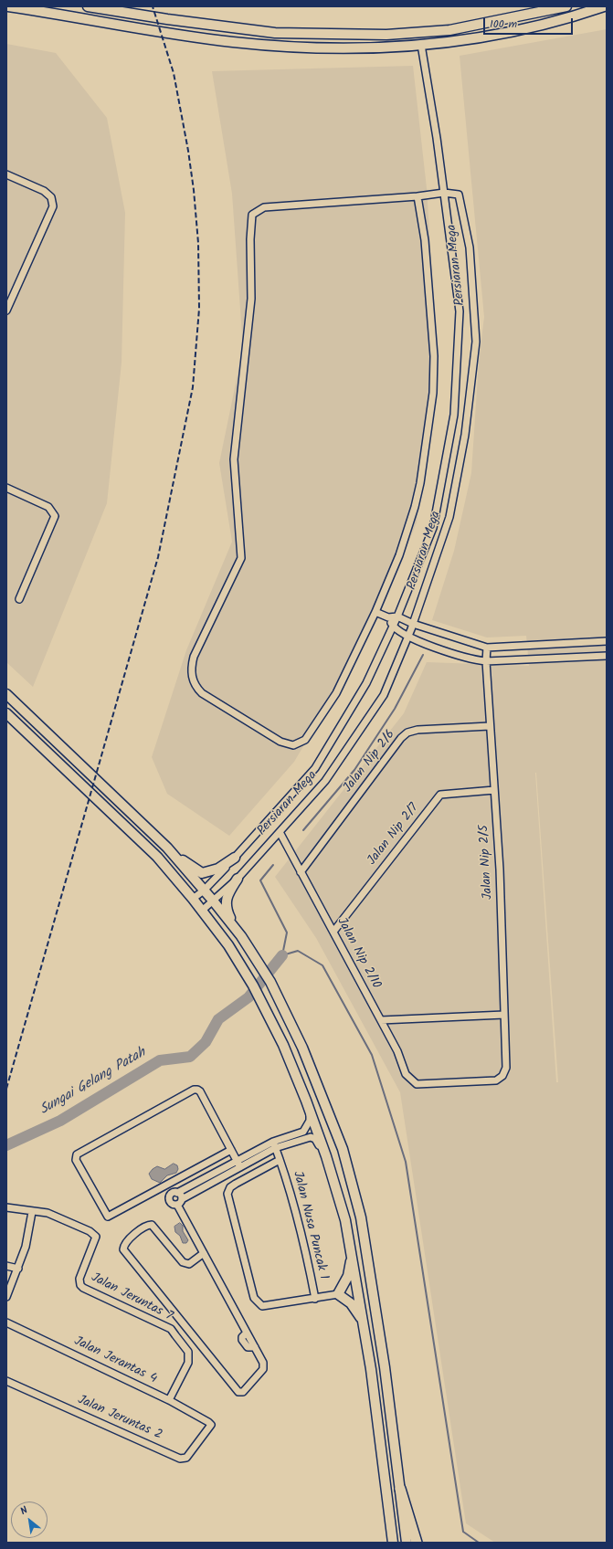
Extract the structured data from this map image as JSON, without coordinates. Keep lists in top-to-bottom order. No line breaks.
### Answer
{"streets":{"street":["Persiaran Mega","Jalan Nip 2/6","Jalan Nip 2/7","Jalan Nip 2/5","Jalan Nip 2/10","Jalan Nusa Puncak 1","Jalan Jeruntas 7","Jalan Jerantas 4","Jalan Jeruntas 2"]},"crossings":[["Persiaran Mega","Jalan Nip 2/10"],["Jalan Nip 2/6","Jalan Nip 2/5"],["Jalan Nip 2/6","Jalan Nip 2/10"],["Jalan Nip 2/7","Jalan Nip 2/5"],["Jalan Nip 2/7","Jalan Nip 2/10"],["Jalan Nip 2/5","Jalan Nip 2/10"],["Jalan Jeruntas 7","Jalan Jerantas 4"],["Jalan Jerantas 4","Jalan Jeruntas 2"]],"water":["Sungai Gelang Patah"],"scale_bar":"100 m","north":"top left"}
